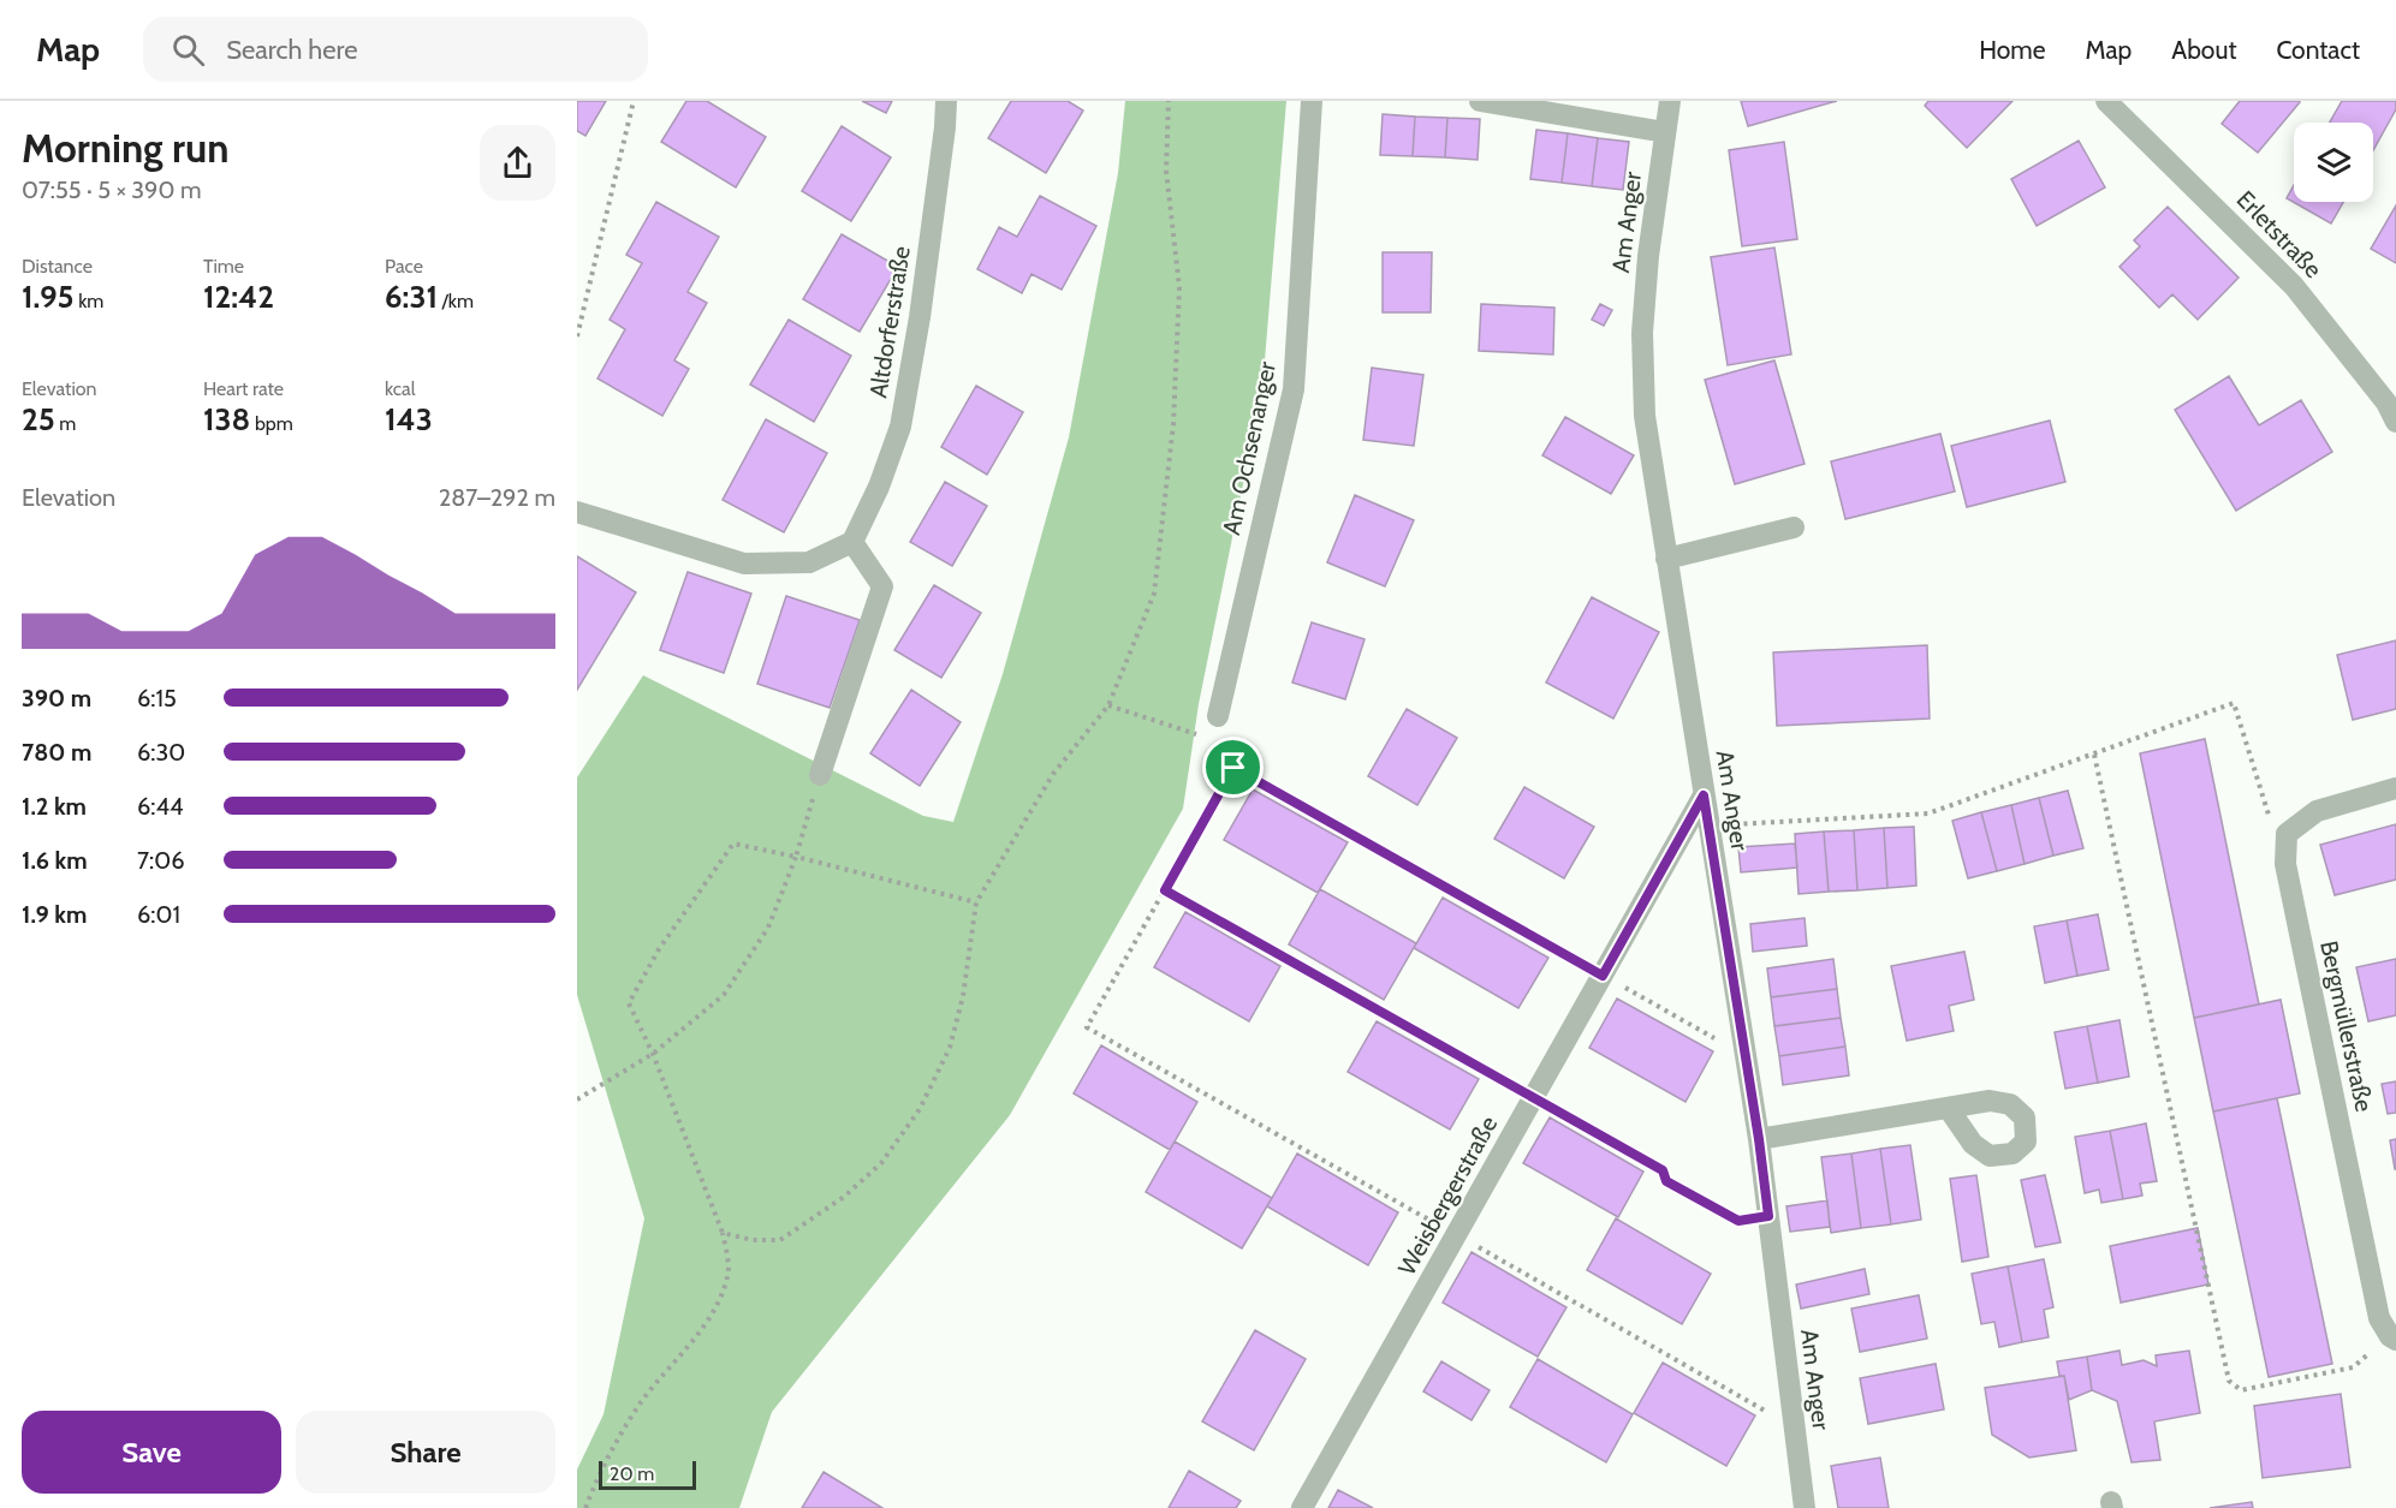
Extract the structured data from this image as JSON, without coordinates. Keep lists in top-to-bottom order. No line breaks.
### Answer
{"streets":{"street":["Am Anger","Erletstraße","Altdorferstraße","Am Ochsenanger","Bergmüllerstraße","Weisbergerstraße"]},"crossings":[["Am Anger","Weisbergerstraße"]],"scale_bar":"20 m","page":{"header":"Map","search":"Search here","nav":["Home","Map","About","Contact"],"heading":["Morning run","07:55 · 5 × 390 m"],"stats":[["Distance","1.95 km"],["Time","12:42"],["Pace","6:31 /km"],["Elevation","25 m"],["Heart rate","138 bpm"],["kcal","143"]],"chart":["Elevation","287–292 m"],"list":[{"name":"390 m","note":"6:15"},{"name":"780 m","note":"6:30"},{"name":"1.2 km","note":"6:44"},{"name":"1.6 km","note":"7:06"},{"name":"1.9 km","note":"6:01"}],"buttons":["Save","Share"],"scale":"20 m"}}
